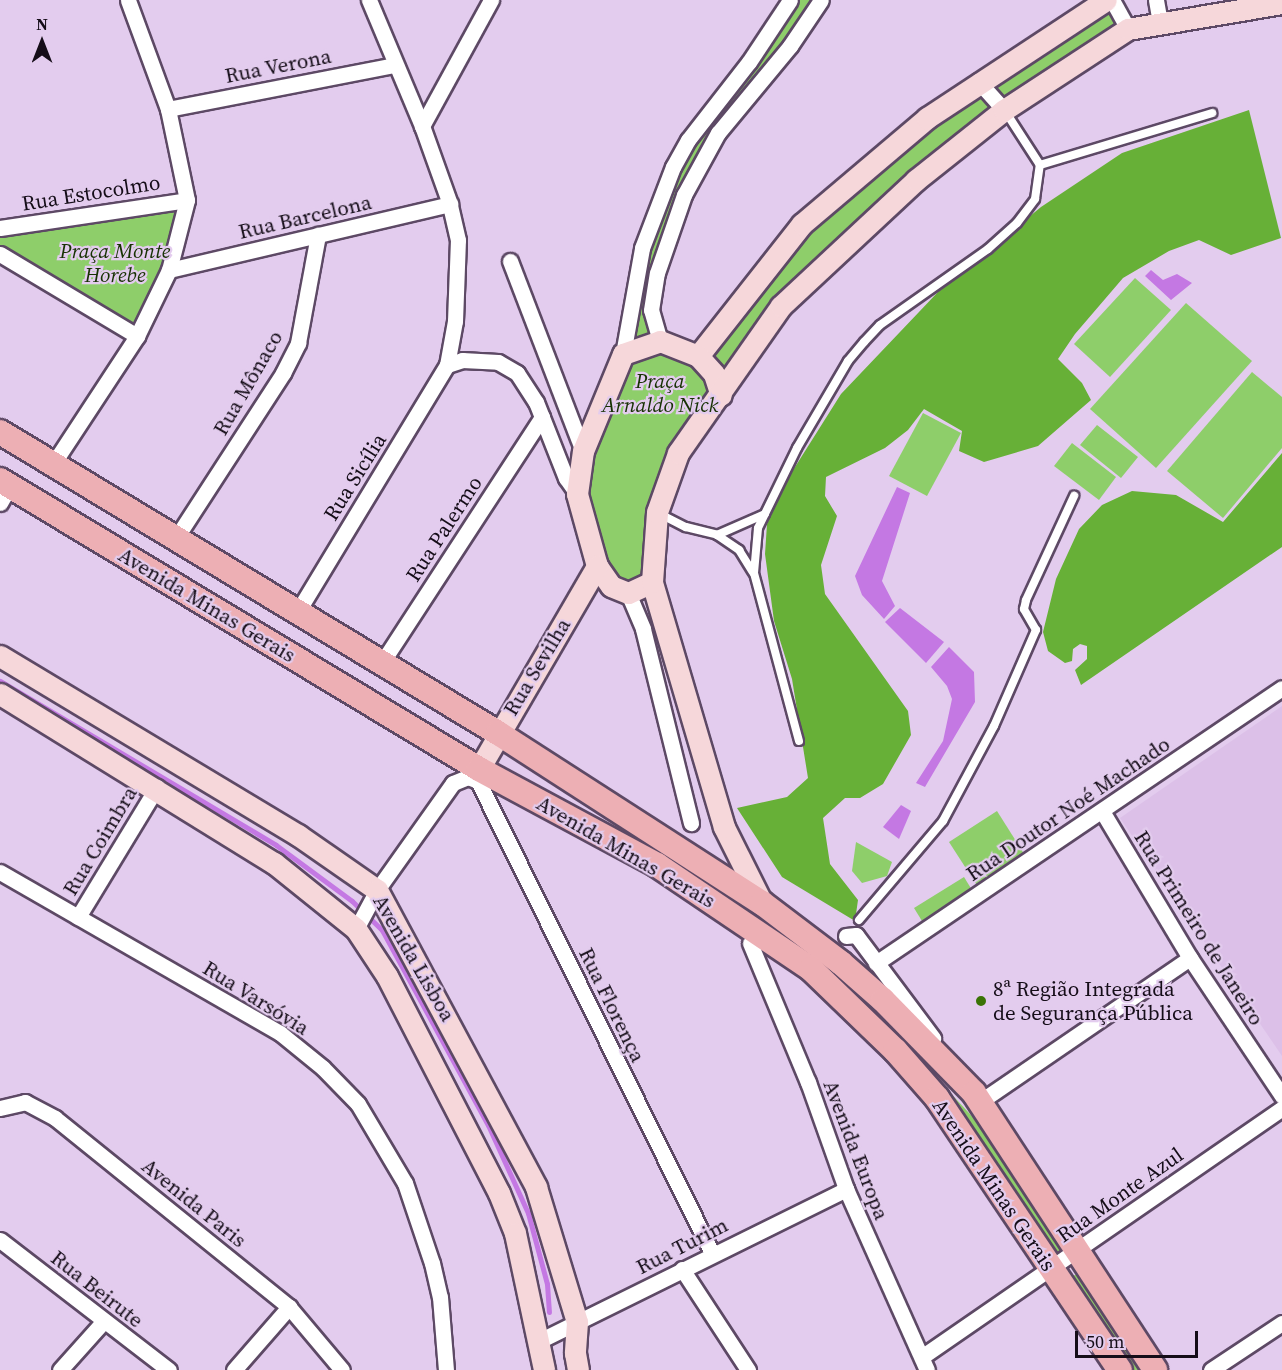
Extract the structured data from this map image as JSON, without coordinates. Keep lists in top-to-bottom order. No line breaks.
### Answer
{"streets":{"main road":["Avenida Minas Gerais"],"street":["Rua Verona","Rua Estocolmo","Rua Barcelona","Rua Mônaco","Rua Sicília","Rua Palermo","Rua Sevilha","Rua Doutor Noé Machado","Rua Coimbra","Rua Primeiro de Janeiro","Avenida Lisboa","Rua Varsóvia","Rua Florença","Avenida Europa","Rua Monte Azul","Avenida Paris","Rua Turim","Rua Beirute"]},"crossings":[["Rua Barcelona","Rua Mônaco"],["Rua Mônaco","Avenida Minas Gerais"],["Rua Sicília","Avenida Minas Gerais"],["Rua Palermo","Avenida Minas Gerais"],["Avenida Minas Gerais","Rua Sevilha"],["Avenida Minas Gerais","Rua Doutor Noé Machado"],["Avenida Minas Gerais","Rua Florença"],["Avenida Minas Gerais","Rua Monte Azul"],["Rua Sevilha","Rua Florença"],["Rua Doutor Noé Machado","Rua Primeiro de Janeiro"],["Rua Coimbra","Avenida Lisboa"],["Rua Coimbra","Rua Varsóvia"],["Avenida Lisboa","Rua Turim"],["Rua Florença","Rua Turim"],["Avenida Europa","Rua Monte Azul"],["Avenida Europa","Rua Turim"]],"parks":["Praça Monte Horebe","Praça Arnaldo Nick"],"places":["8ª Região Integrada de Segurança Pública"],"scale_bar":"50 m","north":"top"}
